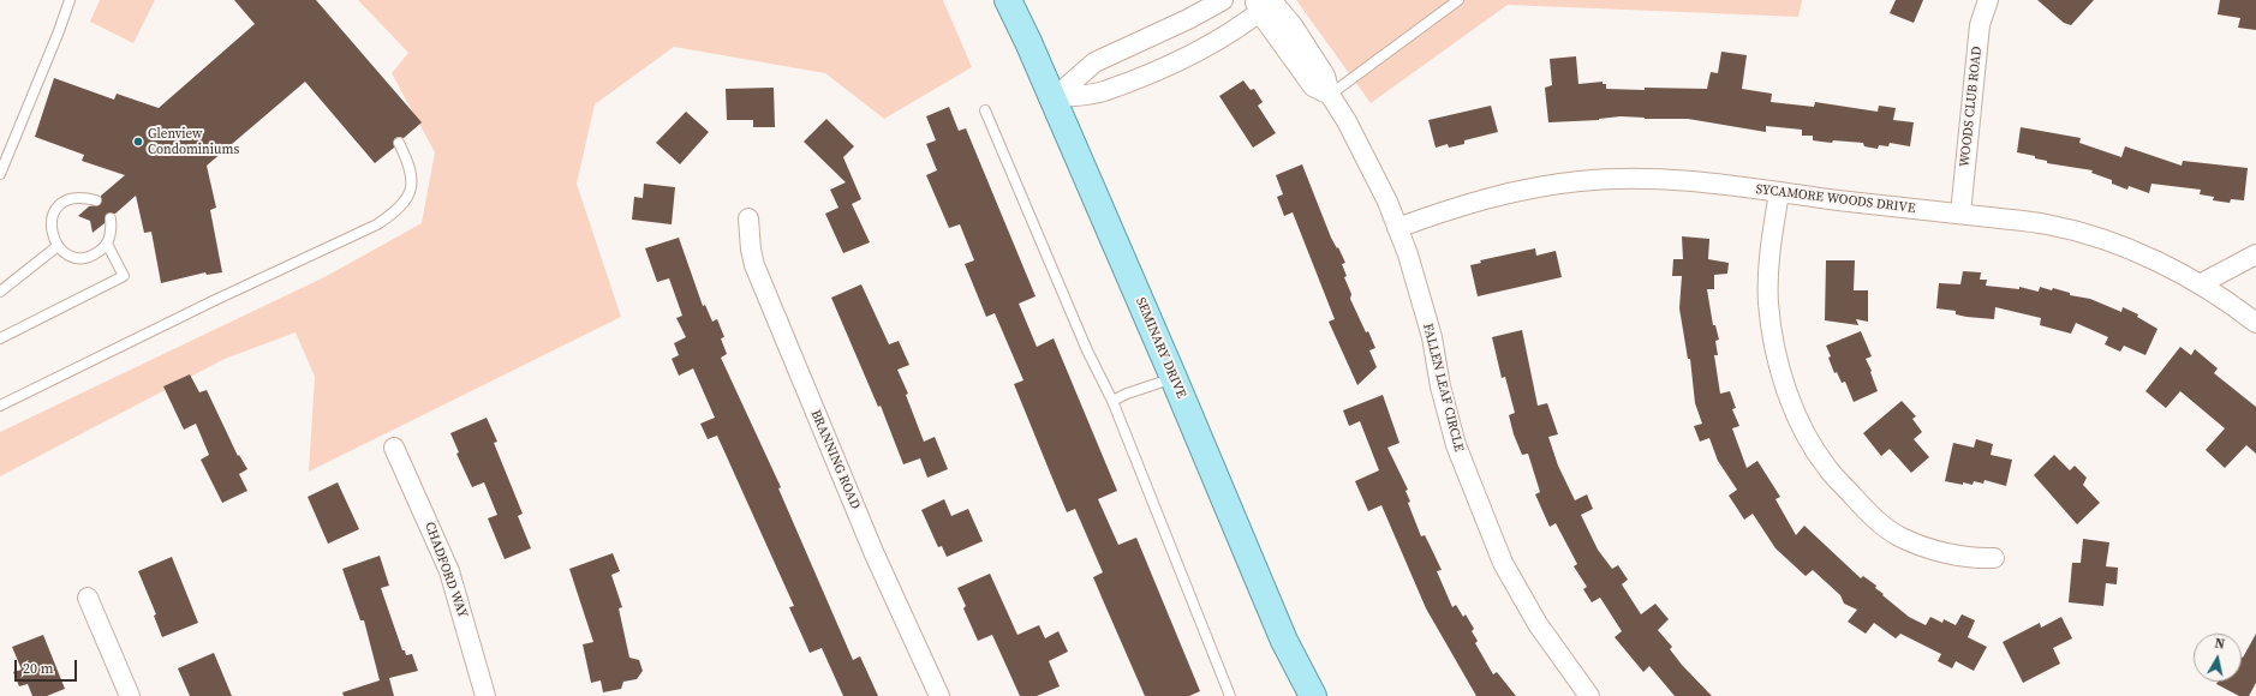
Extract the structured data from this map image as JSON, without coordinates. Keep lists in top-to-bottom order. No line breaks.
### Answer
{"streets":{"main road":["SEMINARY DRIVE"],"street":["WOODS CLUB ROAD","SYCAMORE WOODS DRIVE","FALLEN LEAF CIRCLE","BRANNING ROAD","CHADFORD WAY"]},"crossings":[["WOODS CLUB ROAD","SYCAMORE WOODS DRIVE"],["SYCAMORE WOODS DRIVE","FALLEN LEAF CIRCLE"]],"places":["Glenview Condominiums"],"scale_bar":"20 m","north":"top"}
